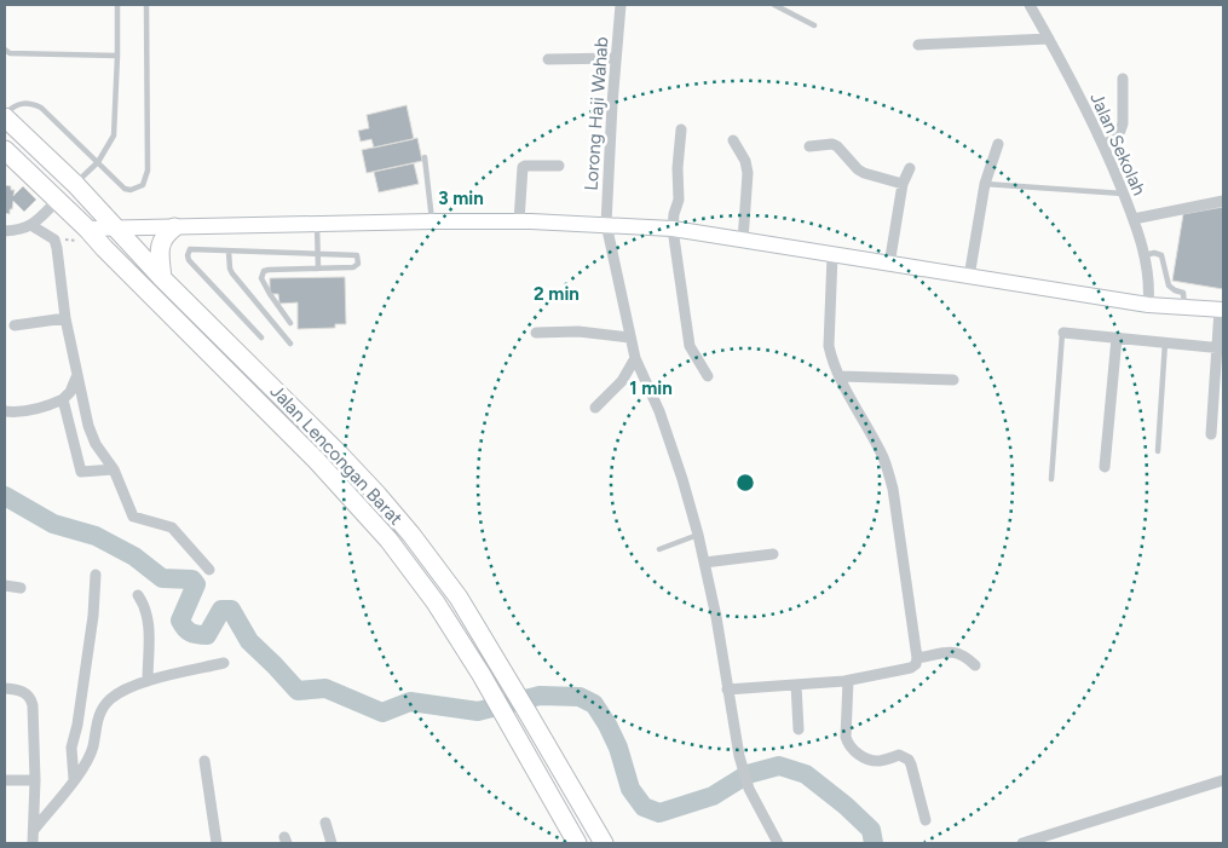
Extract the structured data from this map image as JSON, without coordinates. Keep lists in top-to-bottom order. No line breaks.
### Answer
{"streets":{"highway":["Jalan Lencongan Barat"],"street":["Lorong Haji Wahab","Jalan Sekolah"]},"rings":["3 min","2 min","1 min"]}
